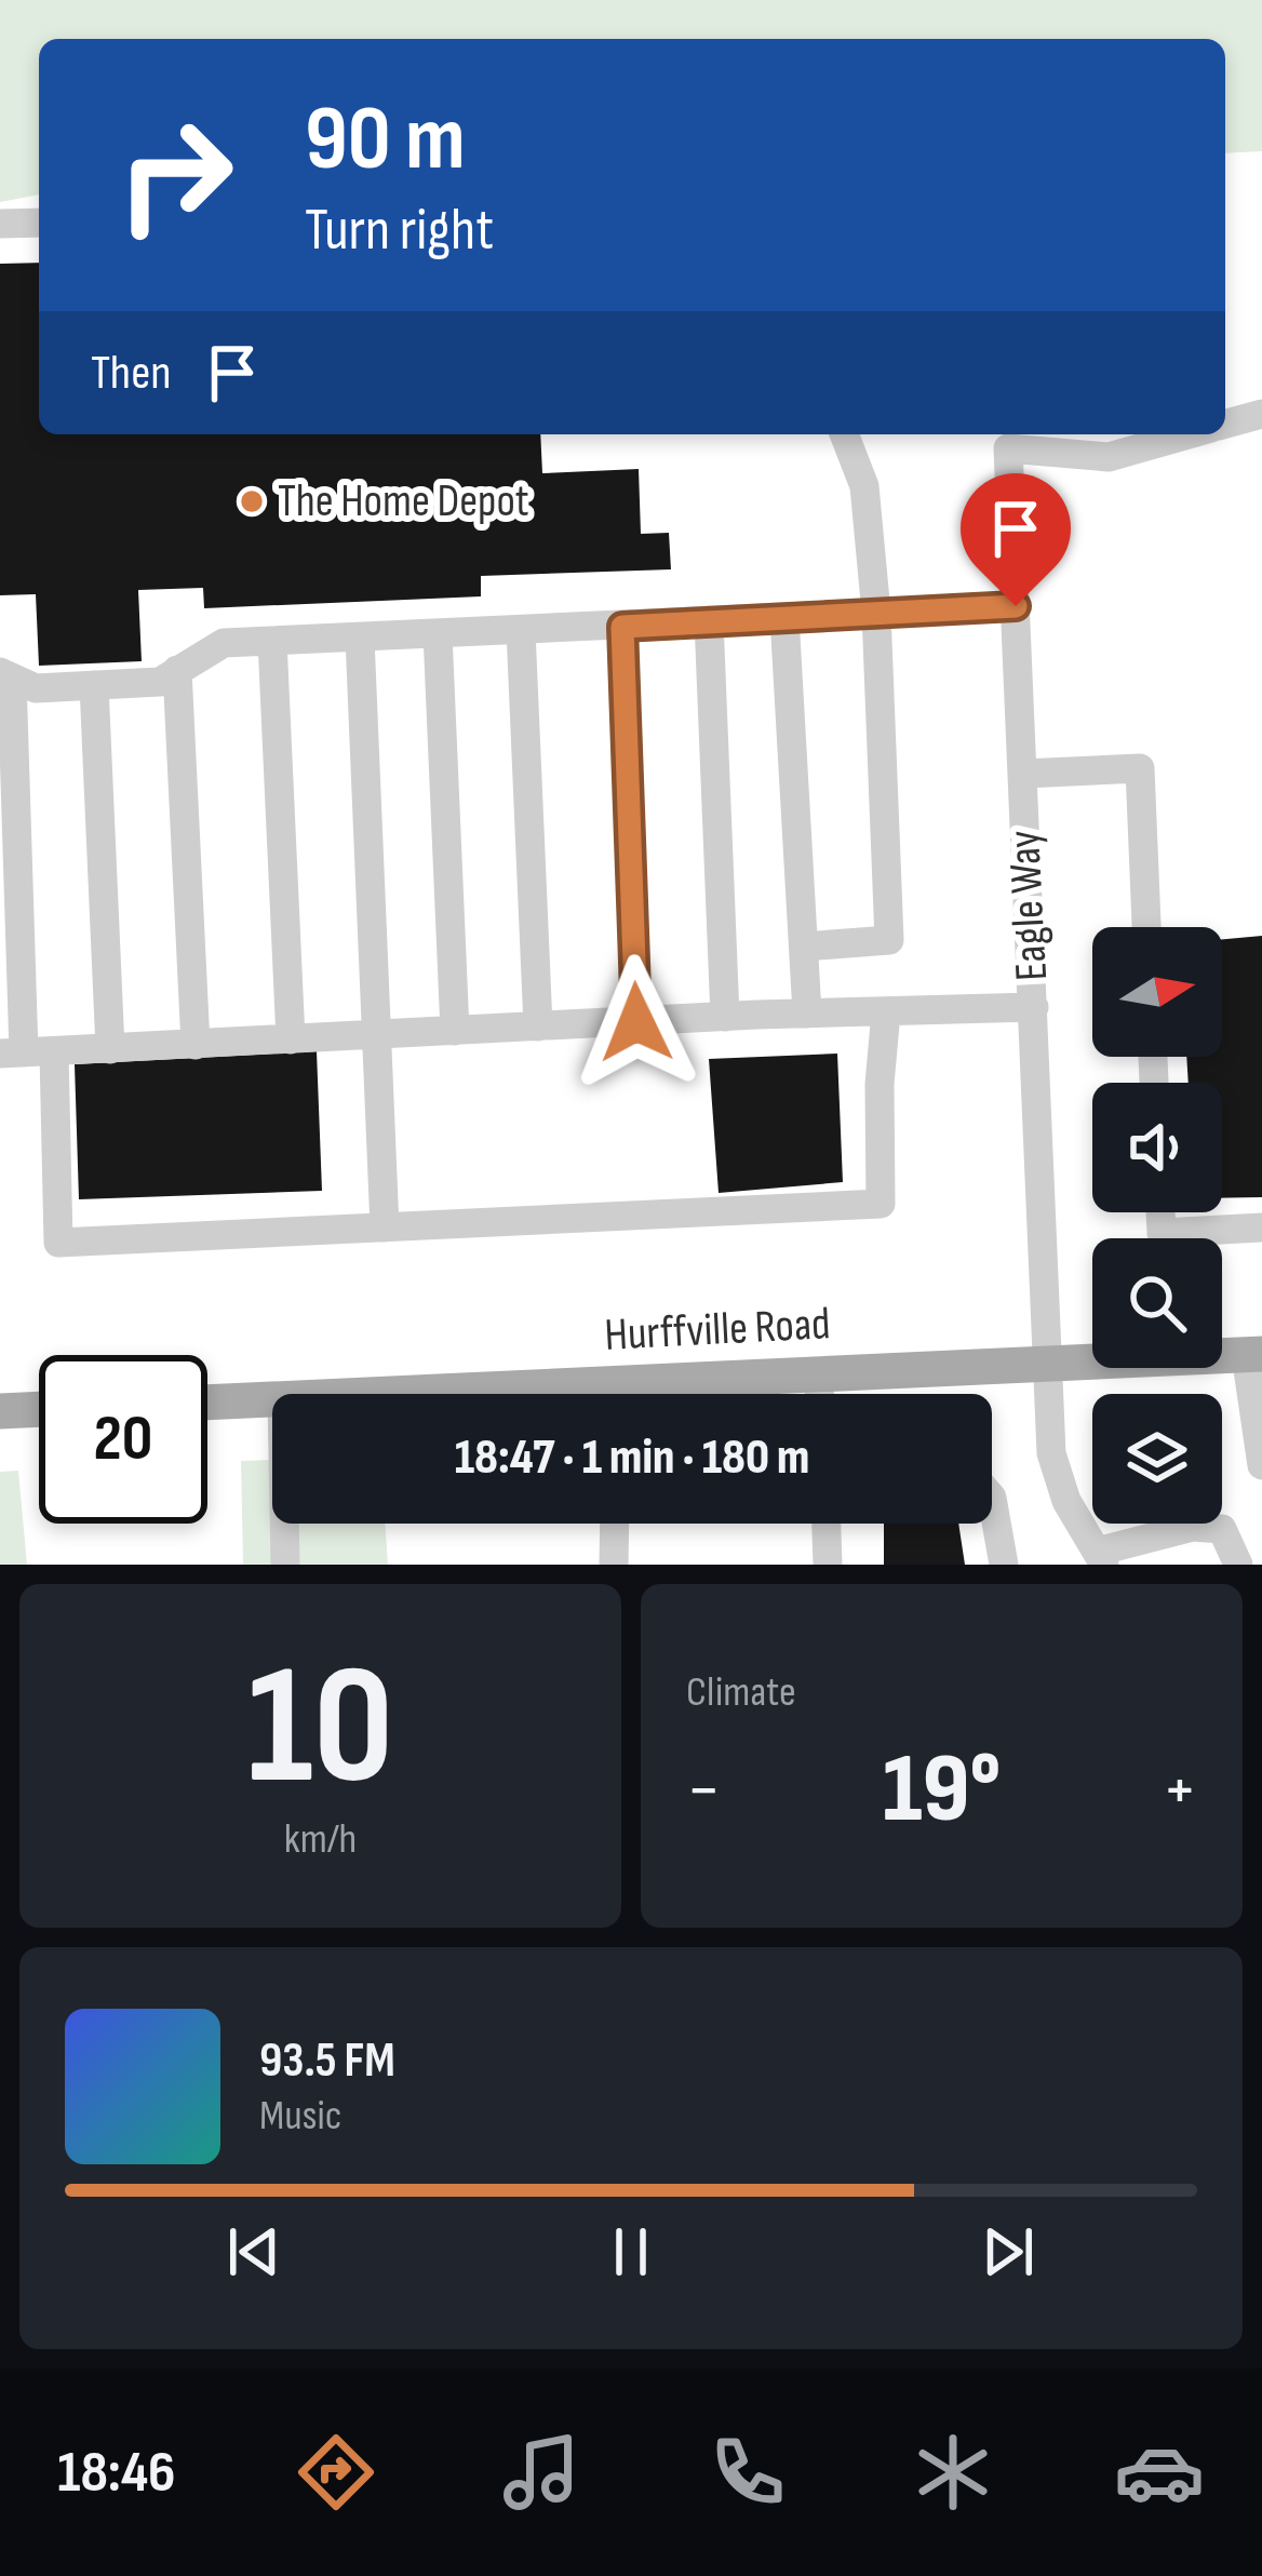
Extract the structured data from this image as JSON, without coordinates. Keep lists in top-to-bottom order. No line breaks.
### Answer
{"streets":{"main road":["Hurffville Road"],"street":["Eagle Way"]},"crossings":[["Eagle Way","Hurffville Road"]],"places":["The Home Depot"],"north":"right","page":{"turn":["90 m","Turn right"],"then":"Then","limit":"20","trip":"18:47 · 1 min · 180 m","tile":[["10","km/h"],"Climate"],"heat":["−","19°","+"],"song":["93.5 FM","Music"],"tabs":"18:46"}}
